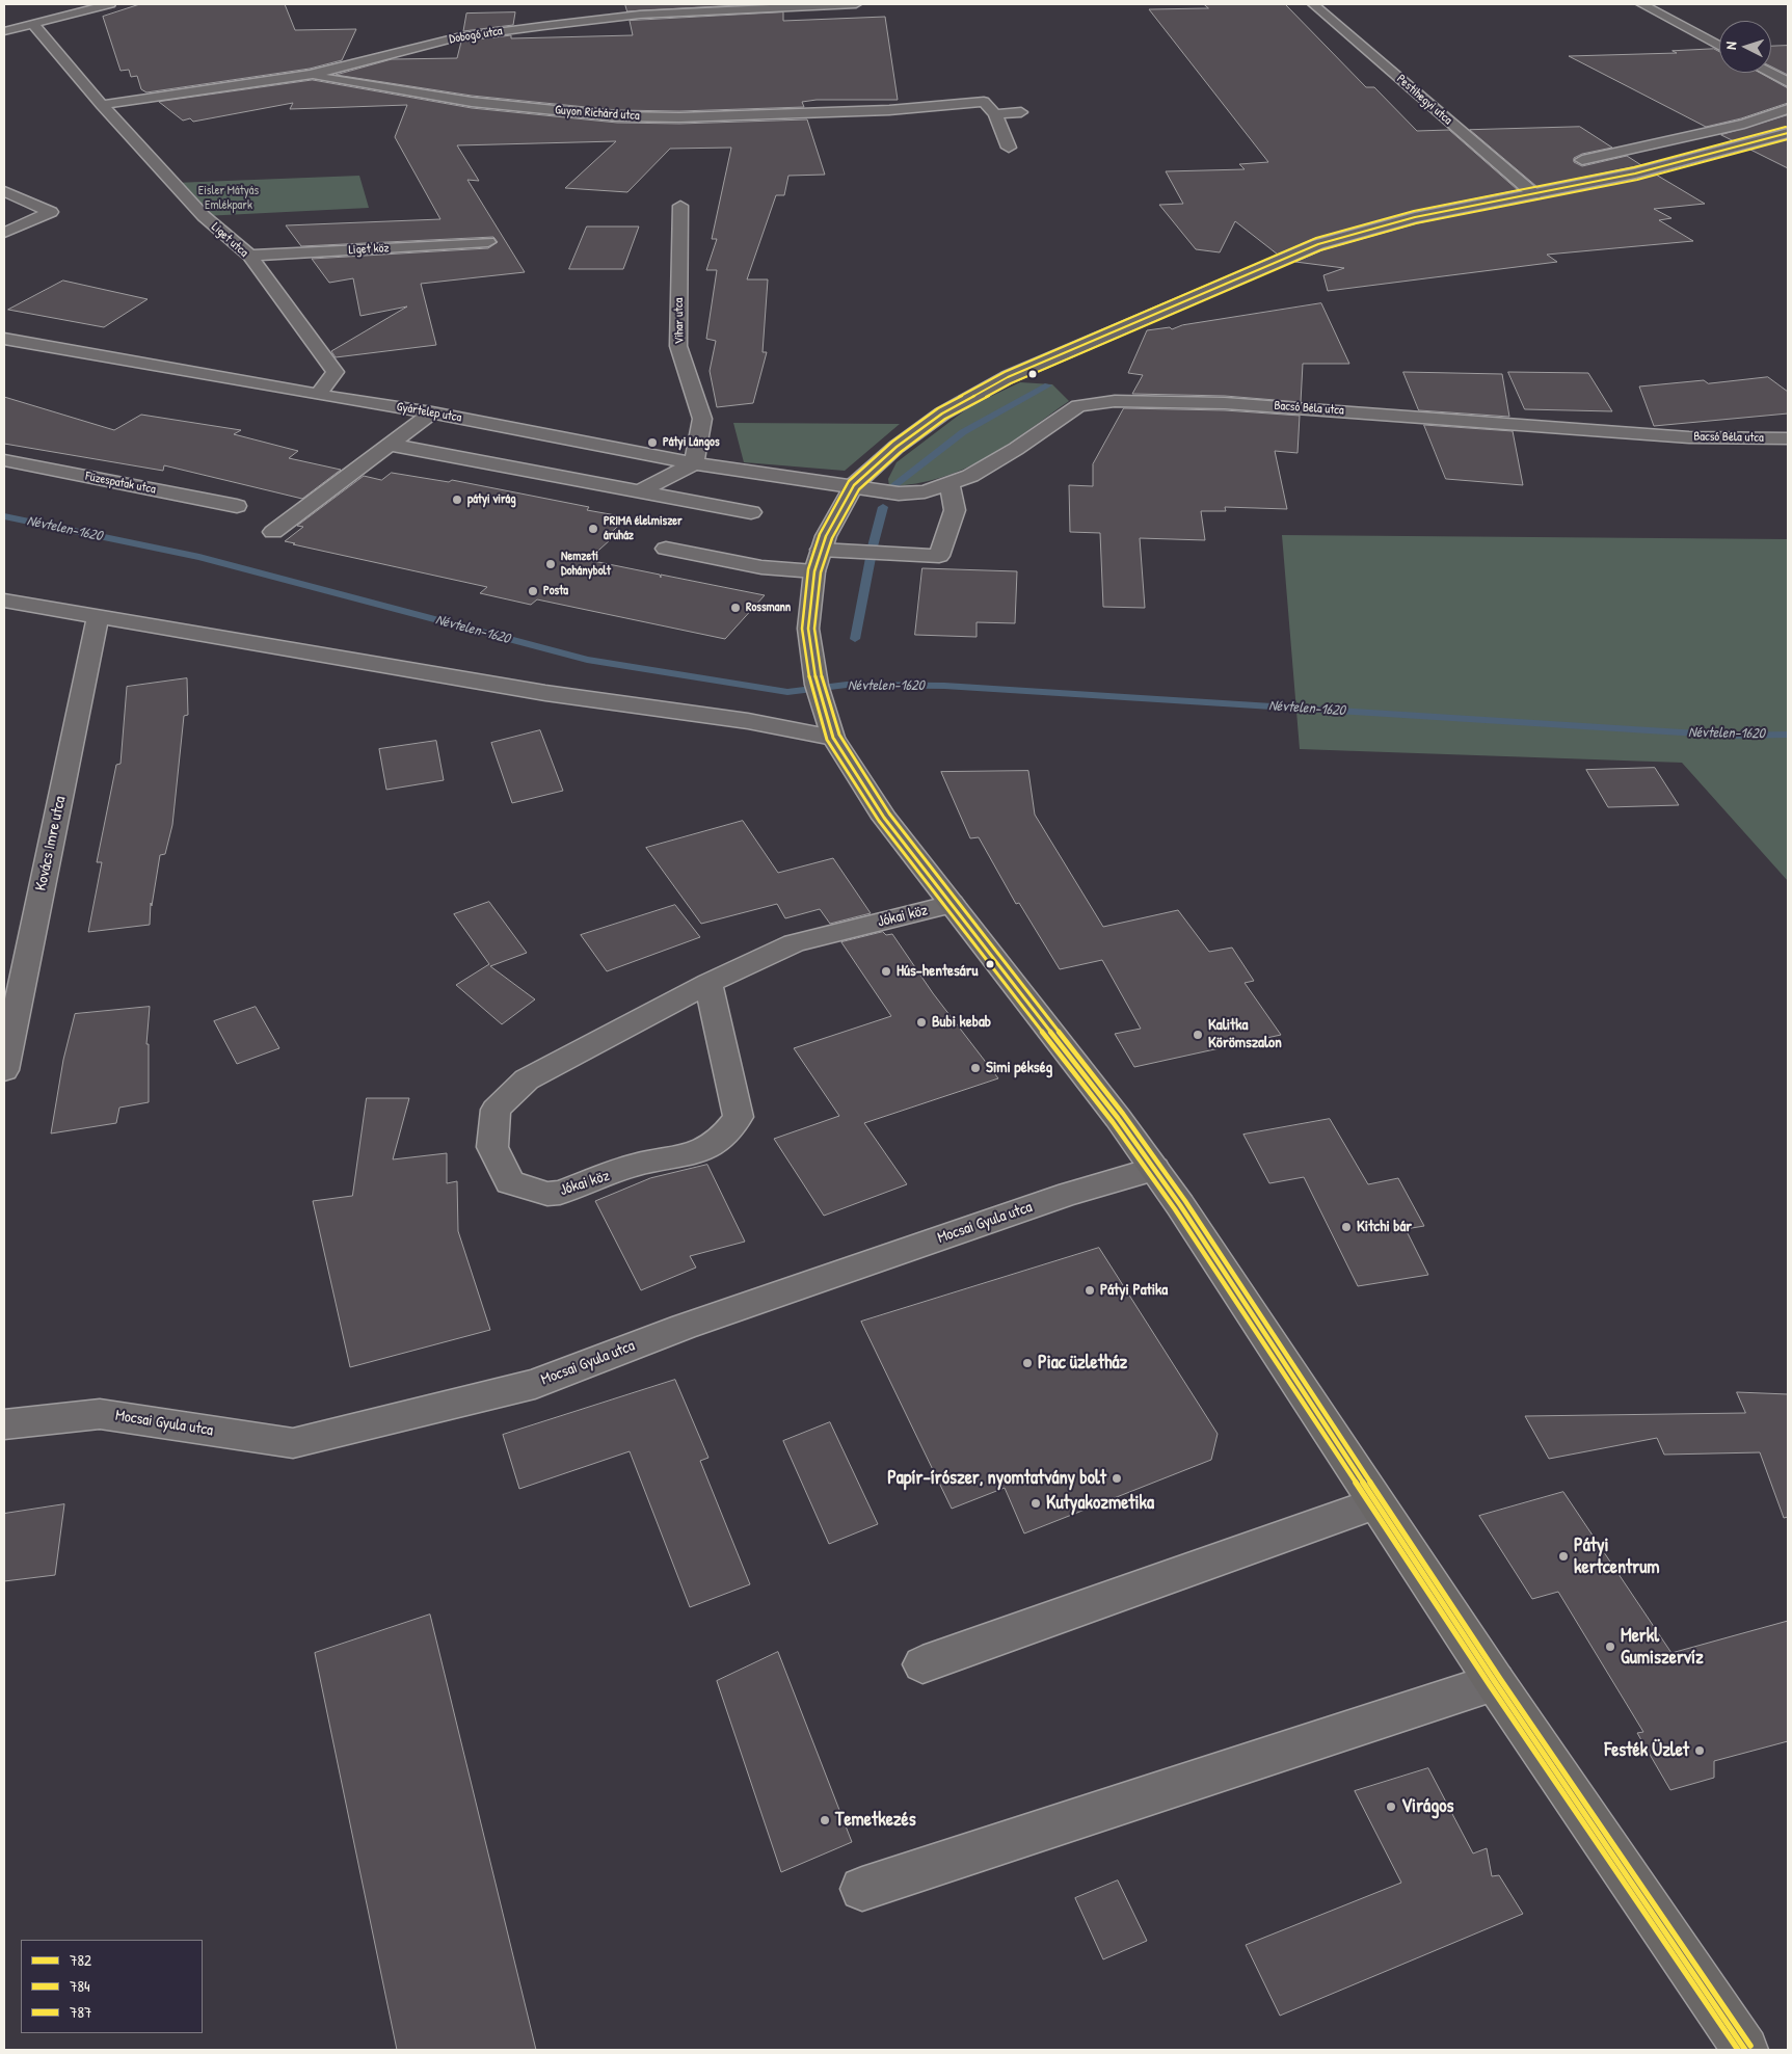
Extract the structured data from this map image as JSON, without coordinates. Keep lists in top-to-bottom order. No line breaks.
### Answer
{"streets":{"street":["Dobogó utca","Pestihegyi utca","Guyon Richárd utca","Liget utca","Liget köz","Vihar utca","Bacsó Béla utca","Gyártelep utca","Füzespatak utca","Kovács Imre utca","Jókai köz","Mocsai Gyula utca"]},"crossings":[["Dobogó utca","Guyon Richárd utca"],["Dobogó utca","Liget utca"],["Liget utca","Liget köz"],["Liget utca","Gyártelep utca"],["Vihar utca","Gyártelep utca"],["Bacsó Béla utca","Gyártelep utca"]],"water":["Névtelen-1620"],"parks":["Eisler Mátyás Emlékpark"],"places":["Pátyi Lángos","pátyi virág","PRIMA élelmiszer áruház","Nemzeti Dohánybolt","Posta","Rossmann","Hús-hentesáru","Bubi kebab","Kalitka Körömszalon","Simi pékség","Kitchi bár","Pátyi Patika","Piac üzletház","Papír-írószer, nyomtatvány bolt","Kutyakozmetika","Pátyi kertcentrum","Merkl Gumiszervíz","Festék Üzlet","Virágos","Temetkezés"],"lines":["transit line 787","transit line 782","transit line 784"],"legend":["782","784","787"],"north":"left"}
